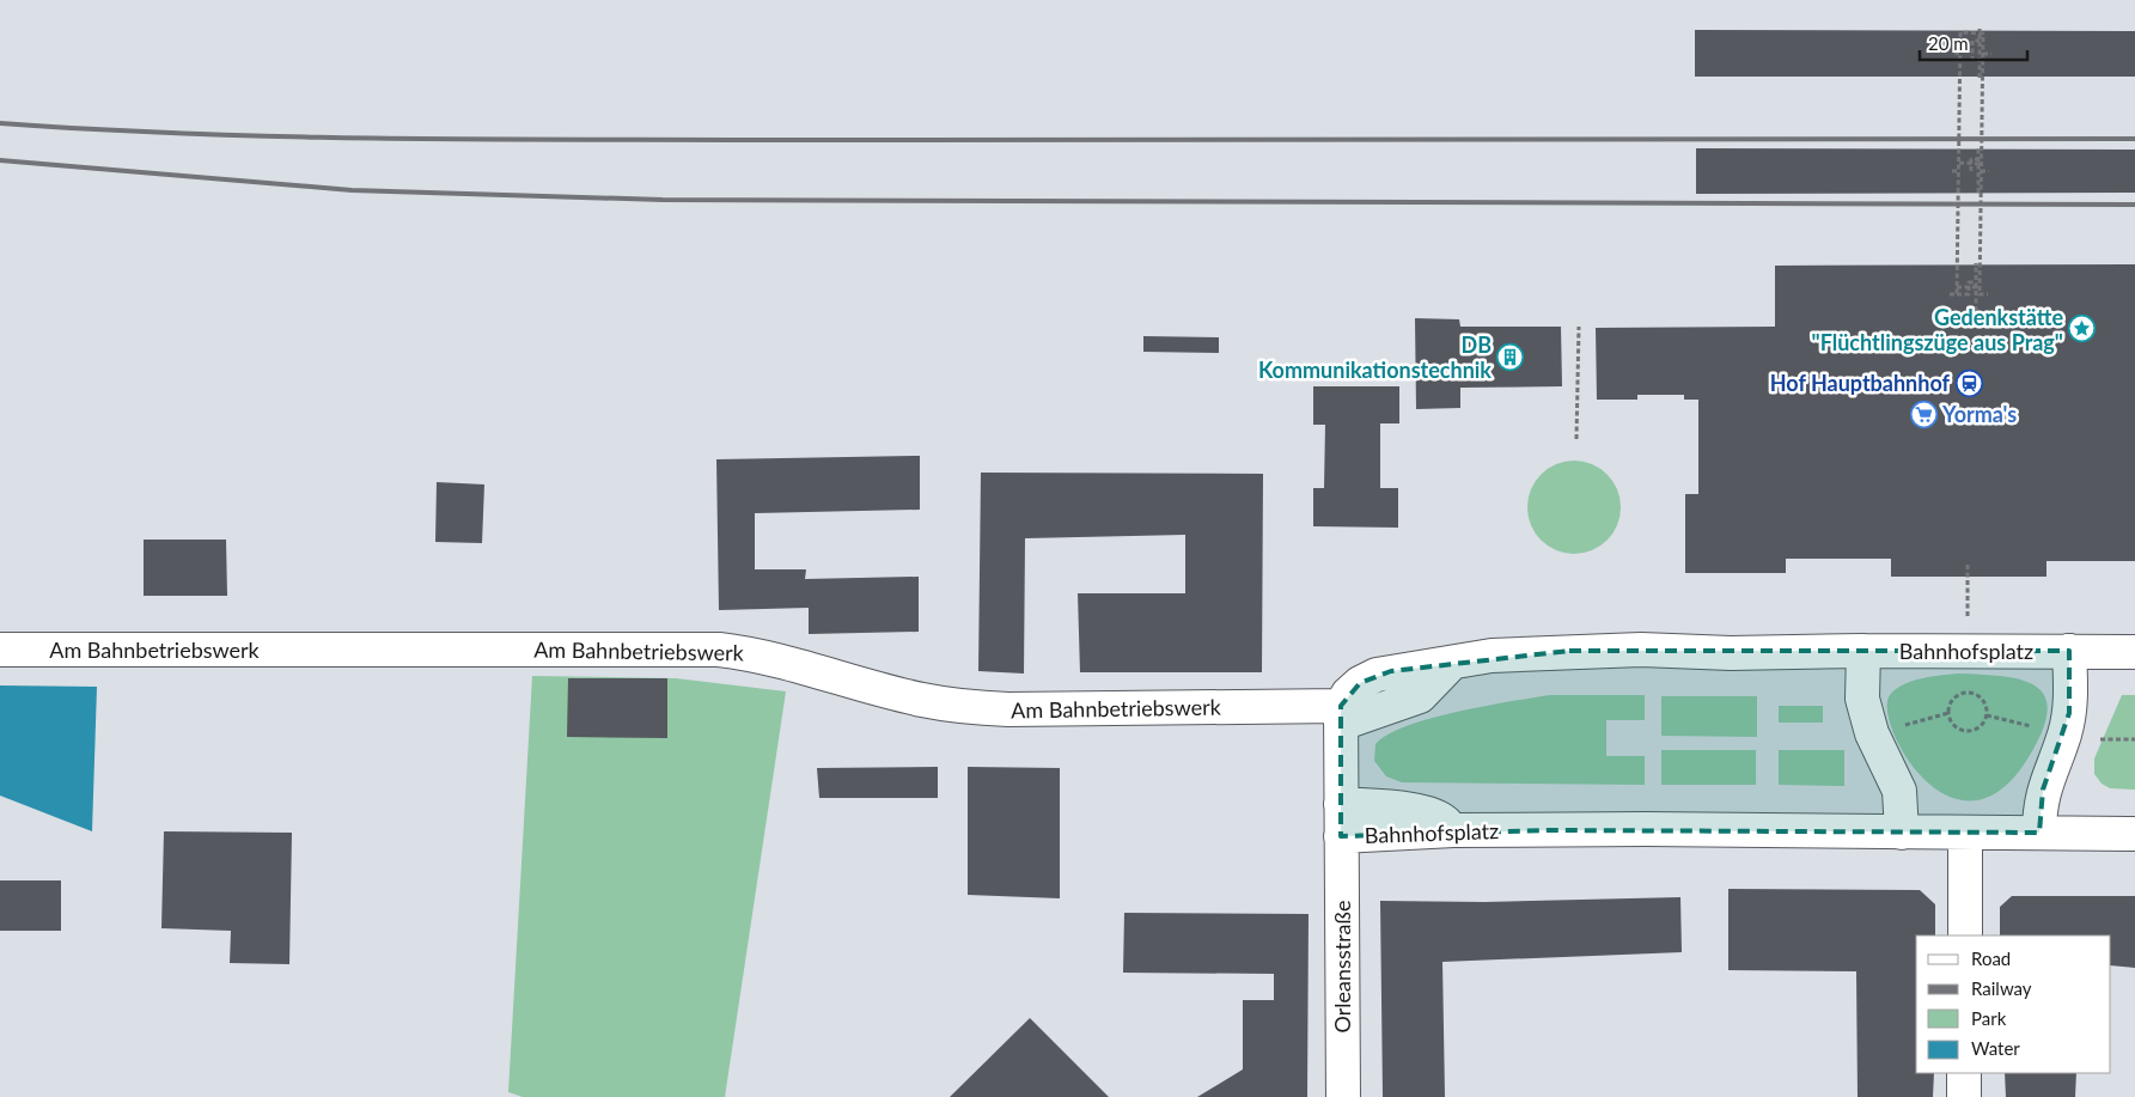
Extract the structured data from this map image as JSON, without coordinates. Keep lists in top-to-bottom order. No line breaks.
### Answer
{"streets":{"street":["Am Bahnbetriebswerk","Bahnhofsplatz","Orleansstraße"]},"crossings":[["Am Bahnbetriebswerk","Bahnhofsplatz"],["Bahnhofsplatz","Orleansstraße"]],"places":{"place":["Gedenkstätte \"Flüchtlingszüge aus Prag\""],"building":["DB Kommunikationstechnik"],"station":["Hof Hauptbahnhof"],"supermarket":["Yorma's"]},"legend":["Road","Railway","Park","Water"],"scale_bar":"20 m"}
